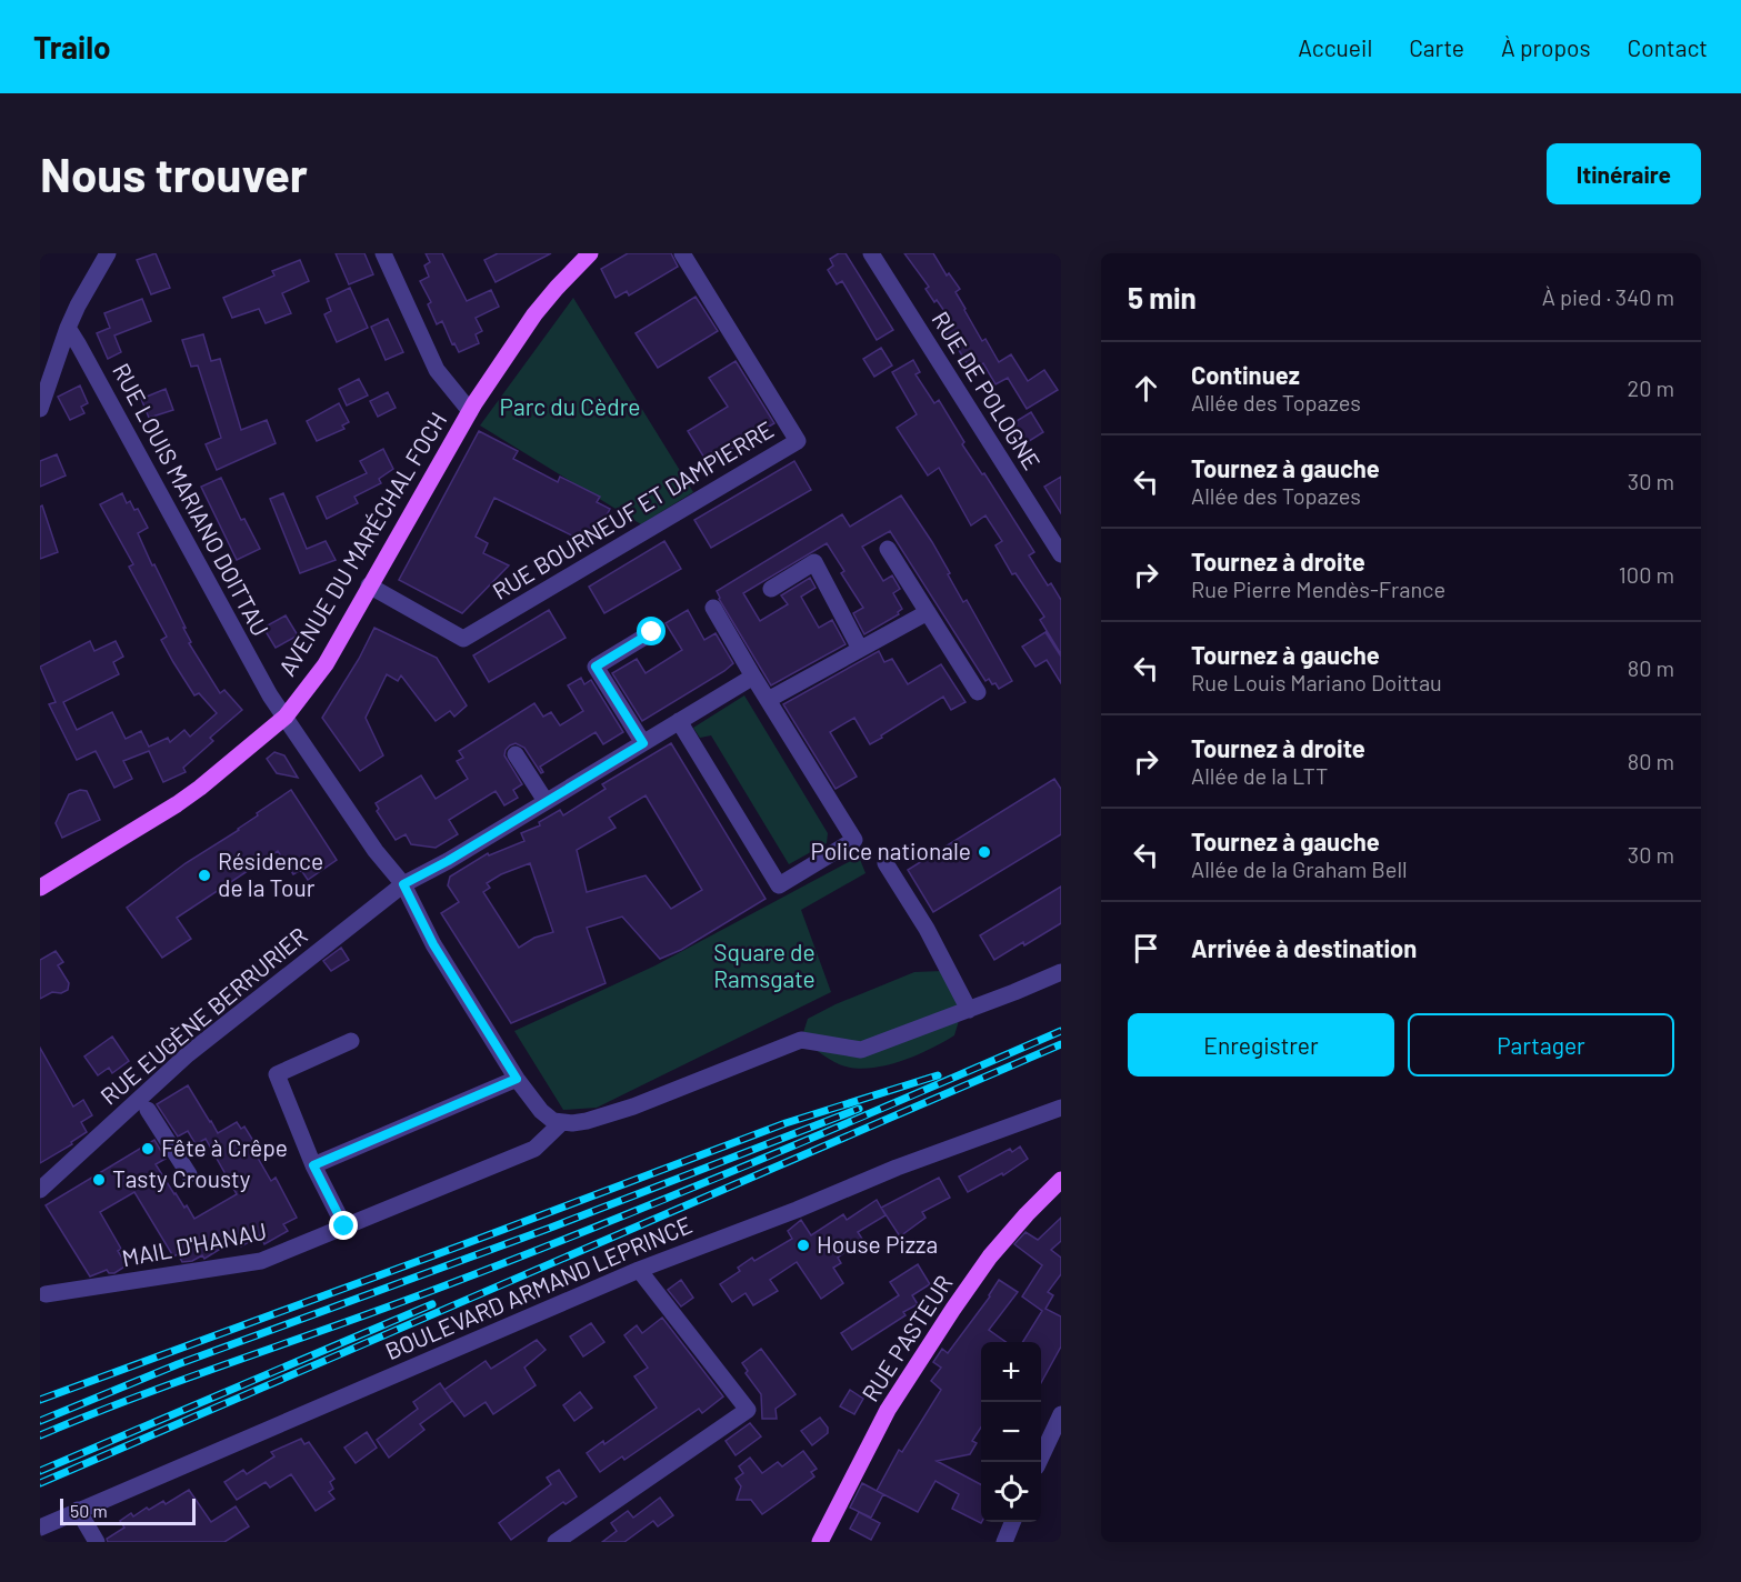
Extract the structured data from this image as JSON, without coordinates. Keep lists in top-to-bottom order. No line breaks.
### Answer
{"streets":{"main road":["AVENUE DU MARÉCHAL FOCH","RUE PASTEUR"],"street":["RUE DE POLOGNE","RUE LOUIS MARIANO DOITTAU","RUE BOURNEUF ET DAMPIERRE","RUE EUGÈNE BERRURIER","MAIL D'HANAU","BOULEVARD ARMAND LEPRINCE"]},"crossings":[["RUE LOUIS MARIANO DOITTAU","AVENUE DU MARÉCHAL FOCH"],["RUE LOUIS MARIANO DOITTAU","RUE EUGÈNE BERRURIER"],["RUE LOUIS MARIANO DOITTAU","MAIL D'HANAU"],["RUE BOURNEUF ET DAMPIERRE","AVENUE DU MARÉCHAL FOCH"]],"parks":["Parc du Cèdre","Square de Ramsgate"],"places":["Police nationale","Résidence de la Tour","Fête à Crêpe","Tasty Crousty","House Pizza"],"scale_bar":"50 m","page":{"header":"Trailo","nav":["Accueil","Carte","À propos","Contact"],"buttons":["Itinéraire",["Enregistrer","Partager"]],"title":"Nous trouver","heading":["5 min","À pied · 340 m"],"list":[["Continuez","Allée des Topazes","20 m"],["Tournez à gauche","Allée des Topazes","30 m"],["Tournez à droite","Rue Pierre Mendès-France","100 m"],["Tournez à gauche","Rue Louis Mariano Doittau","80 m"],["Tournez à droite","Allée de la LTT","80 m"],["Tournez à gauche","Allée de la Graham Bell","30 m"],"Arrivée à destination"],"map_buttons":["+","−"],"scale":"50 m"}}
